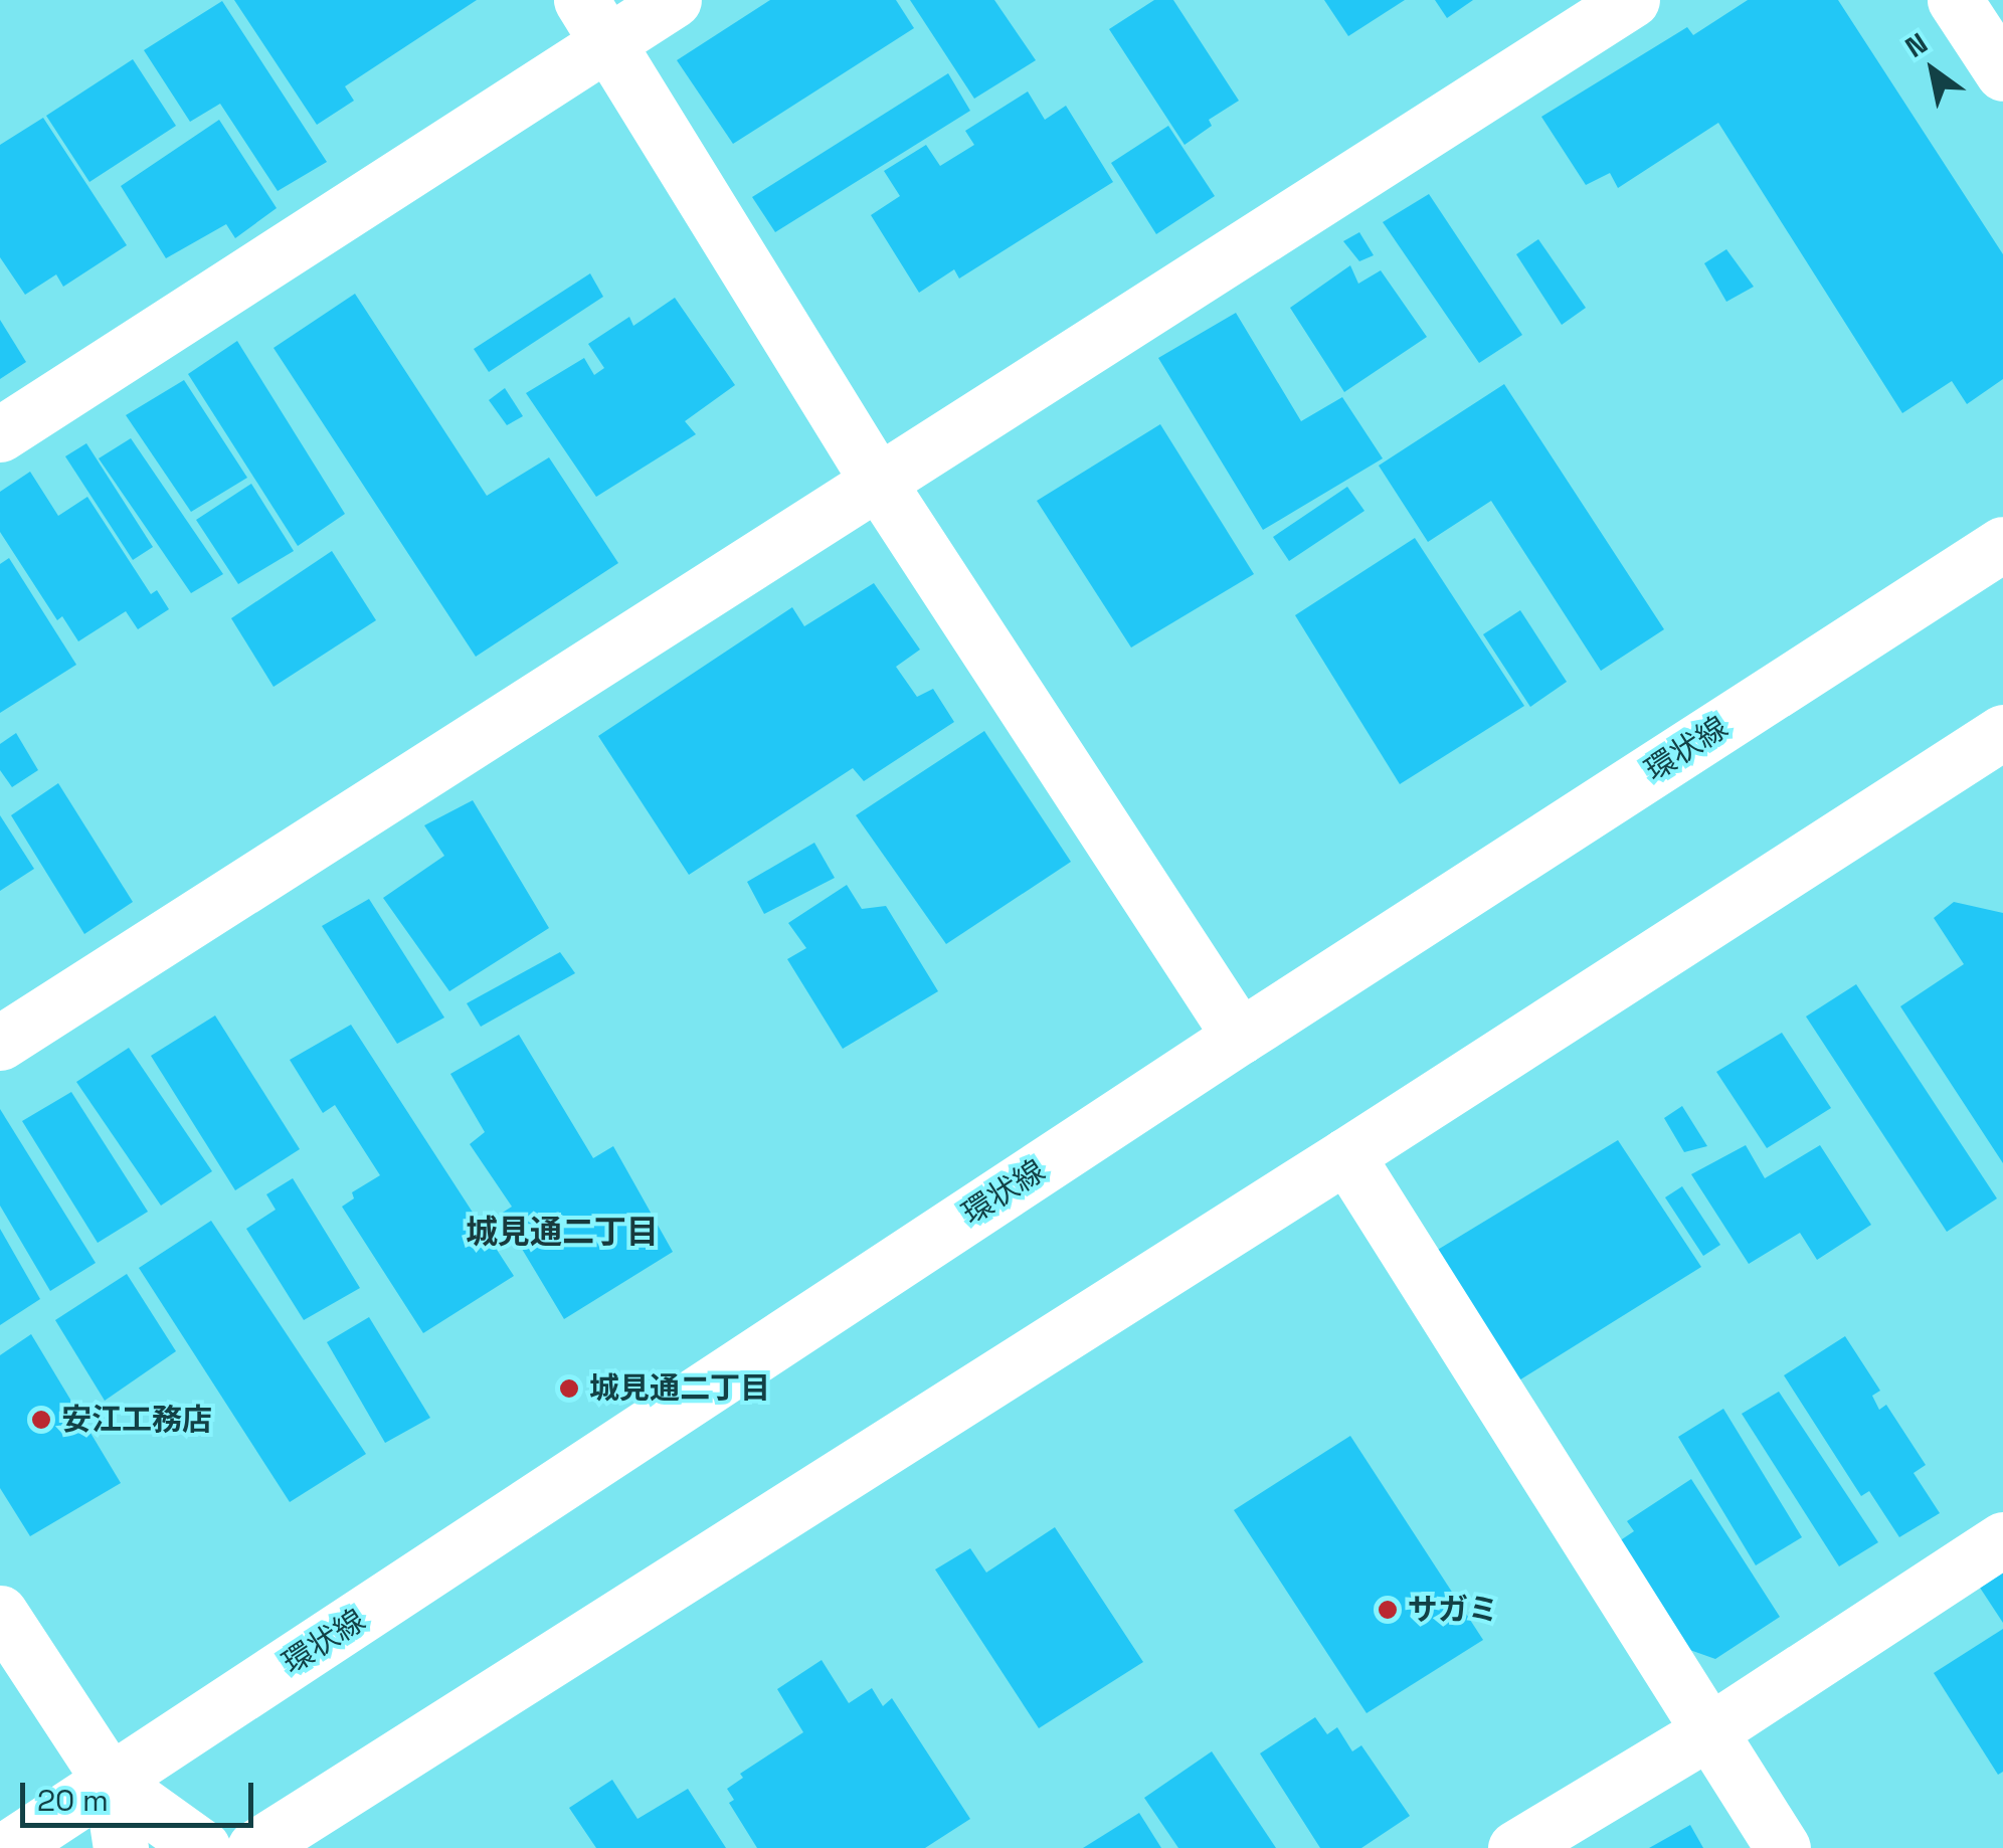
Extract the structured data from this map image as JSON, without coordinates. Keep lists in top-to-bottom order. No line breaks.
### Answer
{"streets":{"street":["環状線"]},"districts":["城見通二丁目"],"places":["城見通二丁目","安江工務店","サガミ"],"scale_bar":"20 m","north":"top left"}
